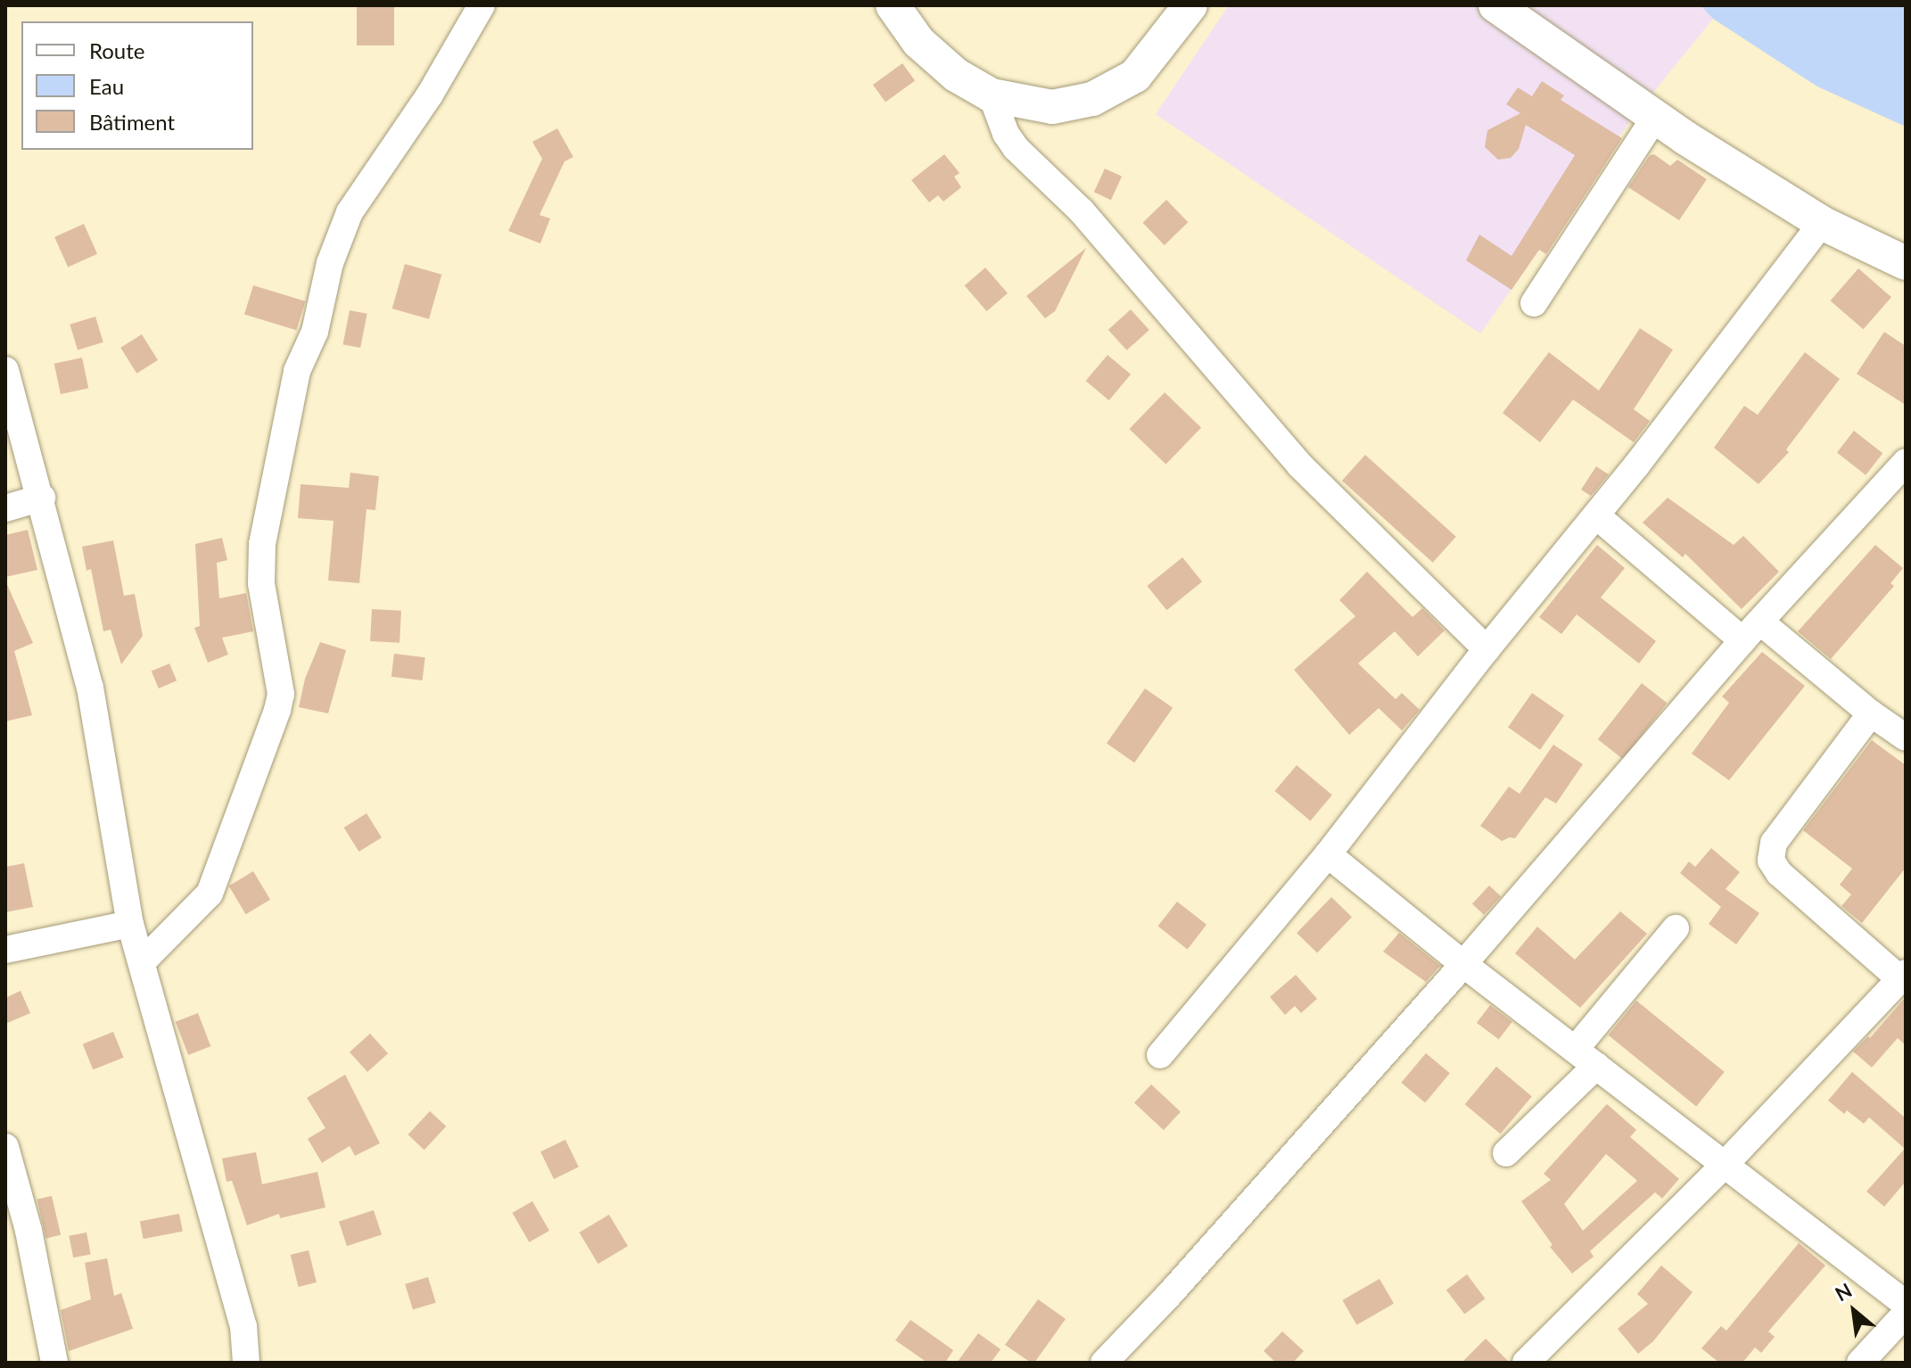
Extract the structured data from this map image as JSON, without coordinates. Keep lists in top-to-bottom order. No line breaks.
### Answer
{"legend":["Route","Eau","Bâtiment"],"north":"top left"}
